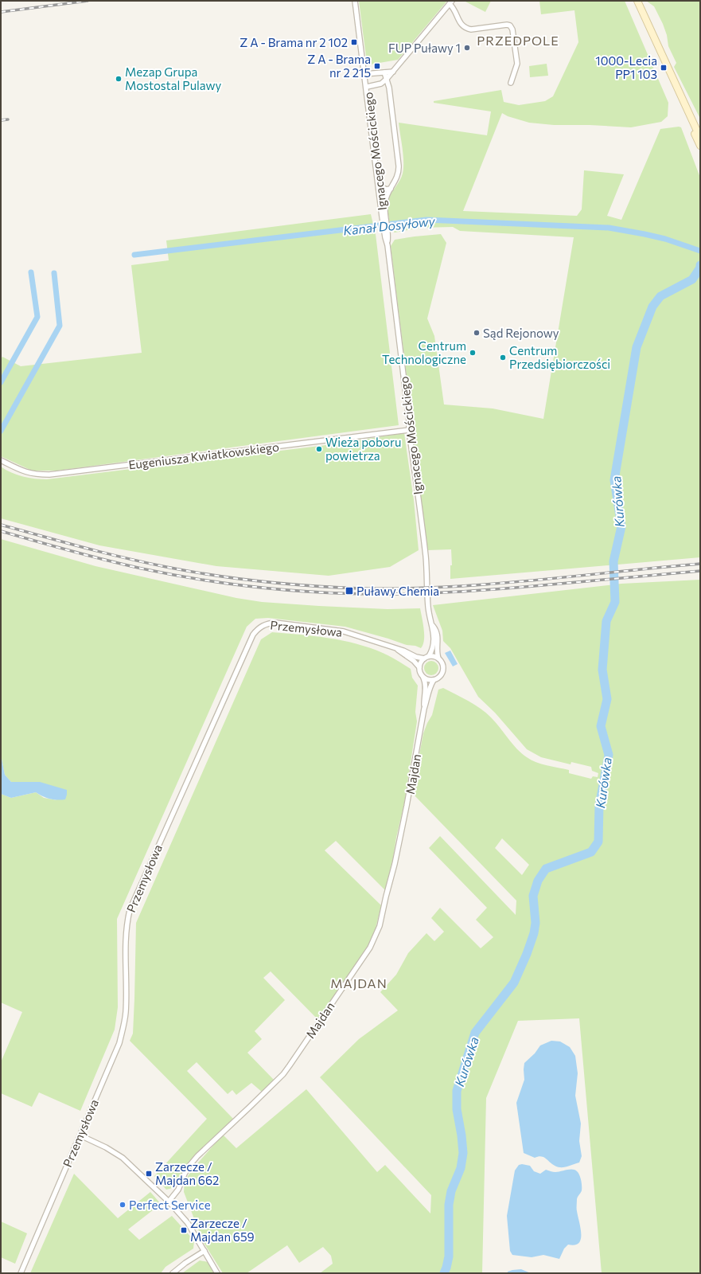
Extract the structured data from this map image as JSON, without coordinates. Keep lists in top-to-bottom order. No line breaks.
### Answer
{"streets":{"street":["Ignacego Mościckiego","Eugeniusza Kwiatkowskiego","Przemysłowa","Majdan"]},"crossings":[["Ignacego Mościckiego","Eugeniusza Kwiatkowskiego"],["Ignacego Mościckiego","Przemysłowa"],["Ignacego Mościckiego","Majdan"],["Przemysłowa","Majdan"]],"districts":["PRZEDPOLE","MAJDAN"],"water":["Kanał Dosyłowy","Kurówka"],"places":{"transit":["Z A - Brama nr 2 102","Z A - Brama nr 2 215","1000-Lecia PP1 103","Puławy Chemia","Zarzecze / Majdan 662","Zarzecze / Majdan 659"],"other":["FUP Puławy 1","Mezap Grupa Mostostal Pulawy","Sąd Rejonowy","Centrum Technologiczne","Centrum Przedsiębiorczości","Wieża poboru powietrza","Perfect Service"]}}
